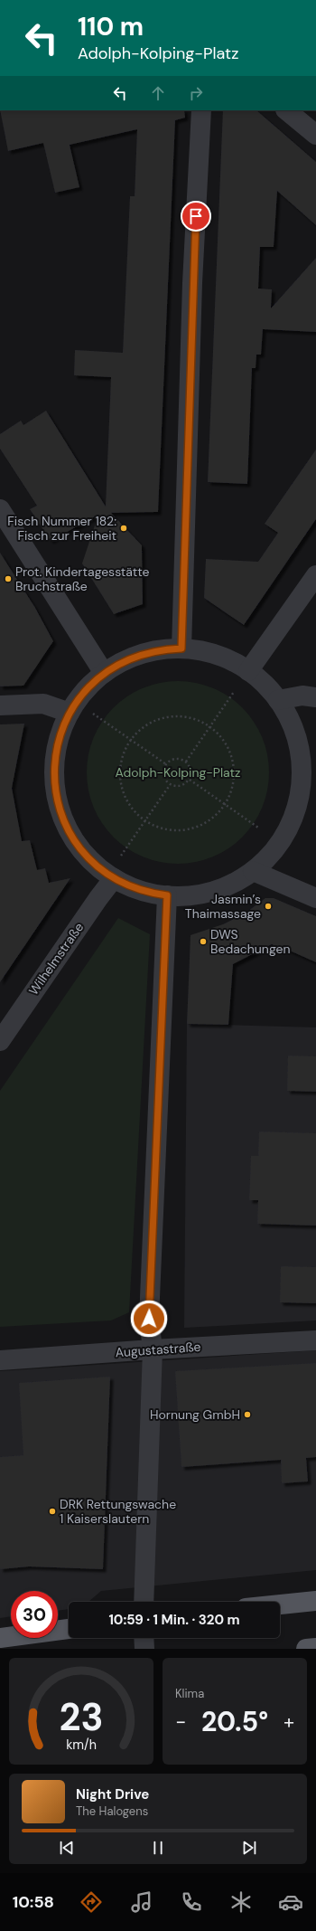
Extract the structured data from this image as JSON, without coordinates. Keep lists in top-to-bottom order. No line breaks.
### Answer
{"streets":{"street":["Wilhelmstraße","Augustastraße"]},"parks":["Adolph-Kolping-Platz"],"places":["Fisch Nummer 182: Fisch zur Freiheit","Prot. Kindertagesstätte Bruchstraße","Jasmin’s Thaimassage","DWS Bedachungen","Hornung GmbH","DRK Rettungswache 1 Kaiserslautern"],"page":{"turn":["110 m","Adolph-Kolping-Platz"],"limit":"30","trip":"10:59 · 1 Min. · 320 m","tile":"Klima","heat":["−","20.5°","+"],"song":["Night Drive","The Halogens"],"tabs":"10:58","gauge":["23","km/h"]}}
